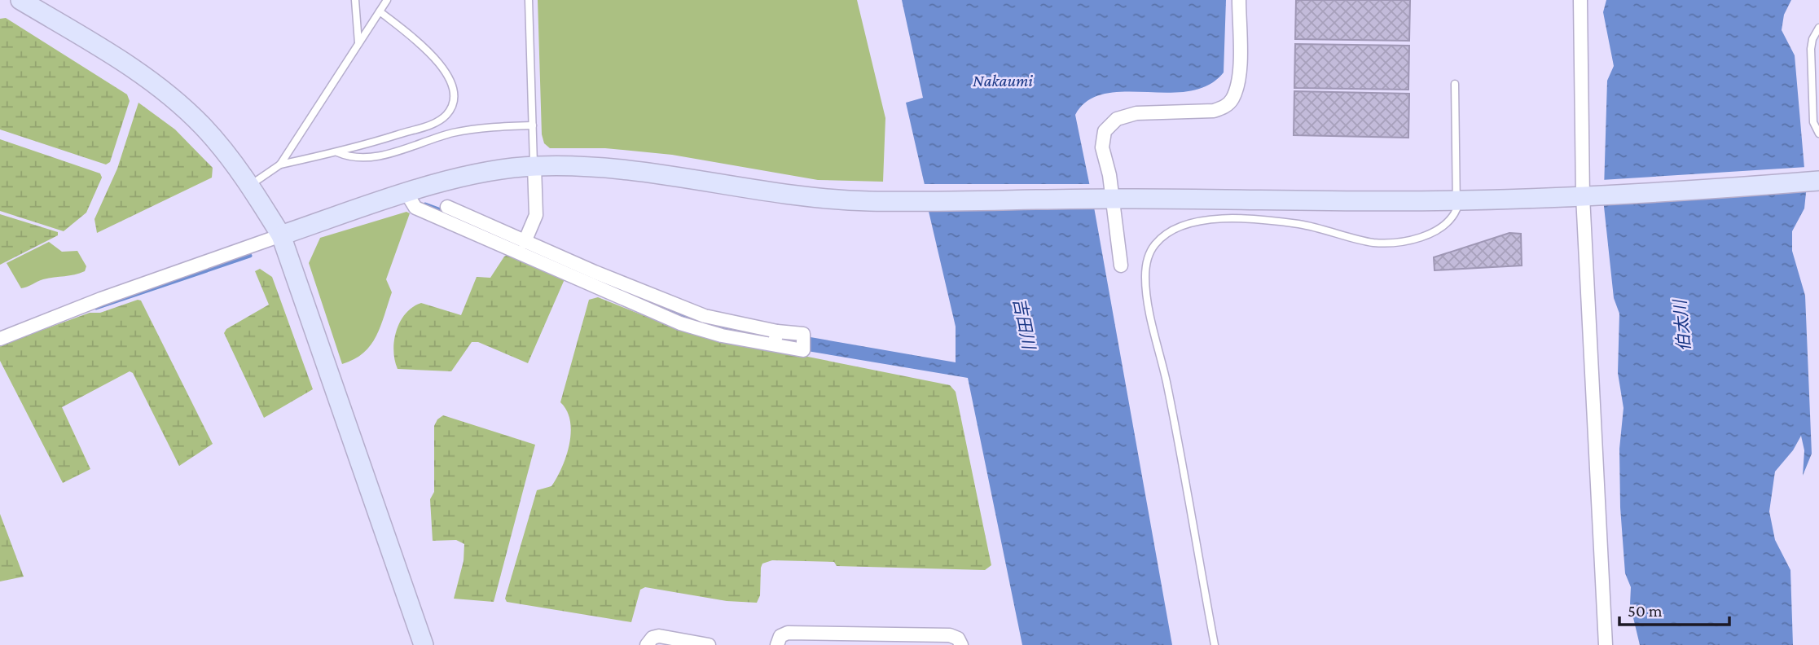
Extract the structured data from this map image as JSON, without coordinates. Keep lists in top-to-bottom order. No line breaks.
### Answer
{"water":["Nakaumi","吉田川","伯太川"],"scale_bar":"50 m"}
